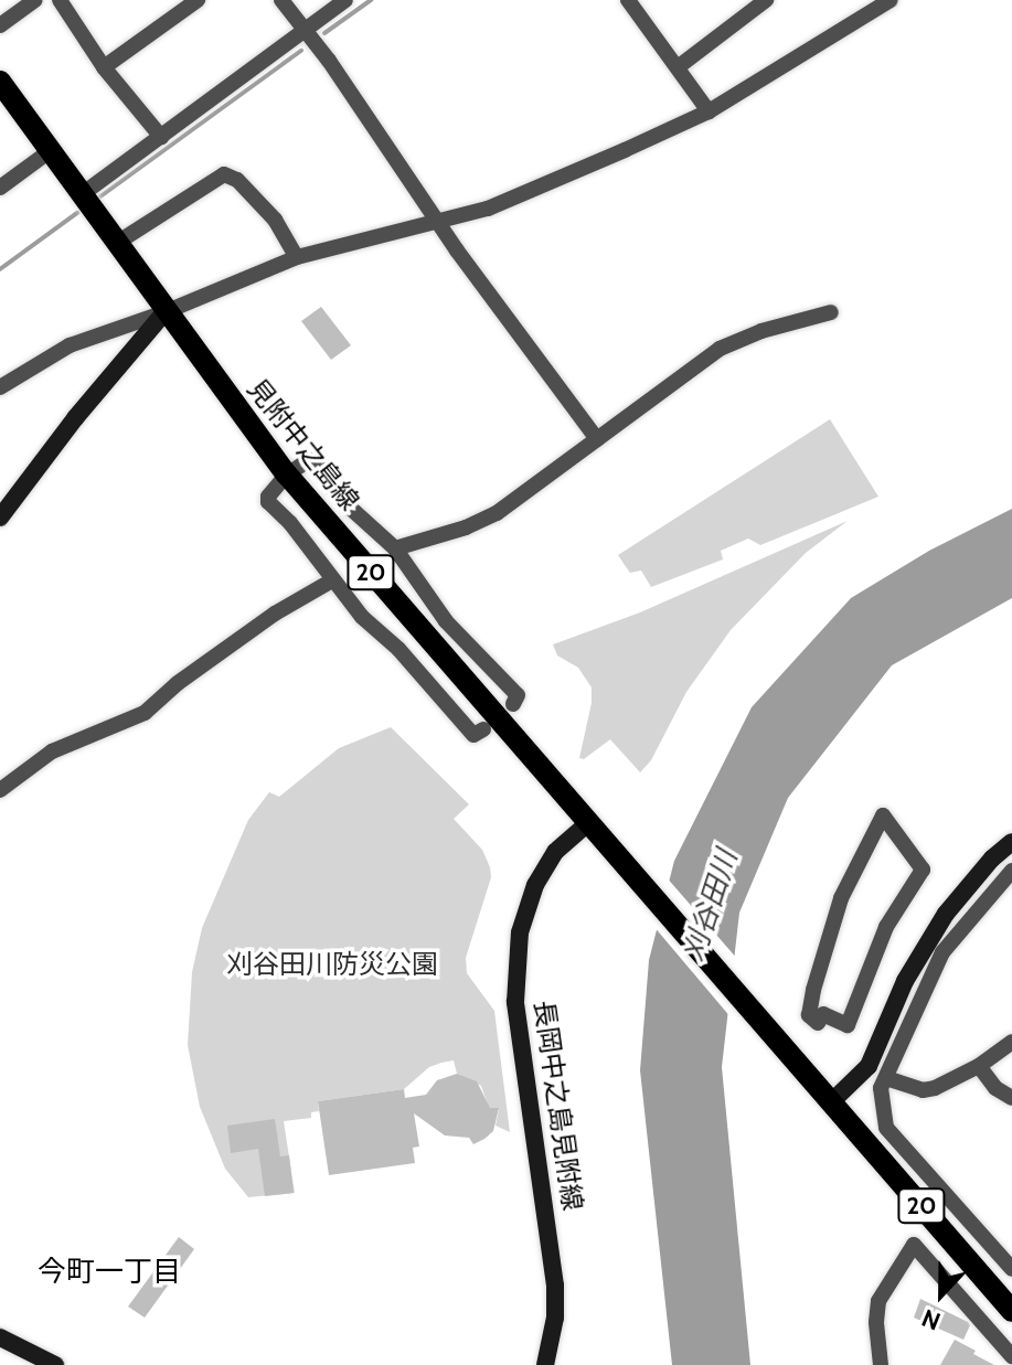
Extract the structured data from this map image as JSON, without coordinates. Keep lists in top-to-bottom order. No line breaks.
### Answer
{"streets":{"main road":["見附中之島線","20","長岡中之島見附線"]},"crossings":[["見附中之島線","20"],["見附中之島線","長岡中之島見附線"],["20","長岡中之島見附線"]],"districts":["今町一丁目"],"water":["刈谷田川"],"parks":["刈谷田川防災公園"],"north":"bottom"}
